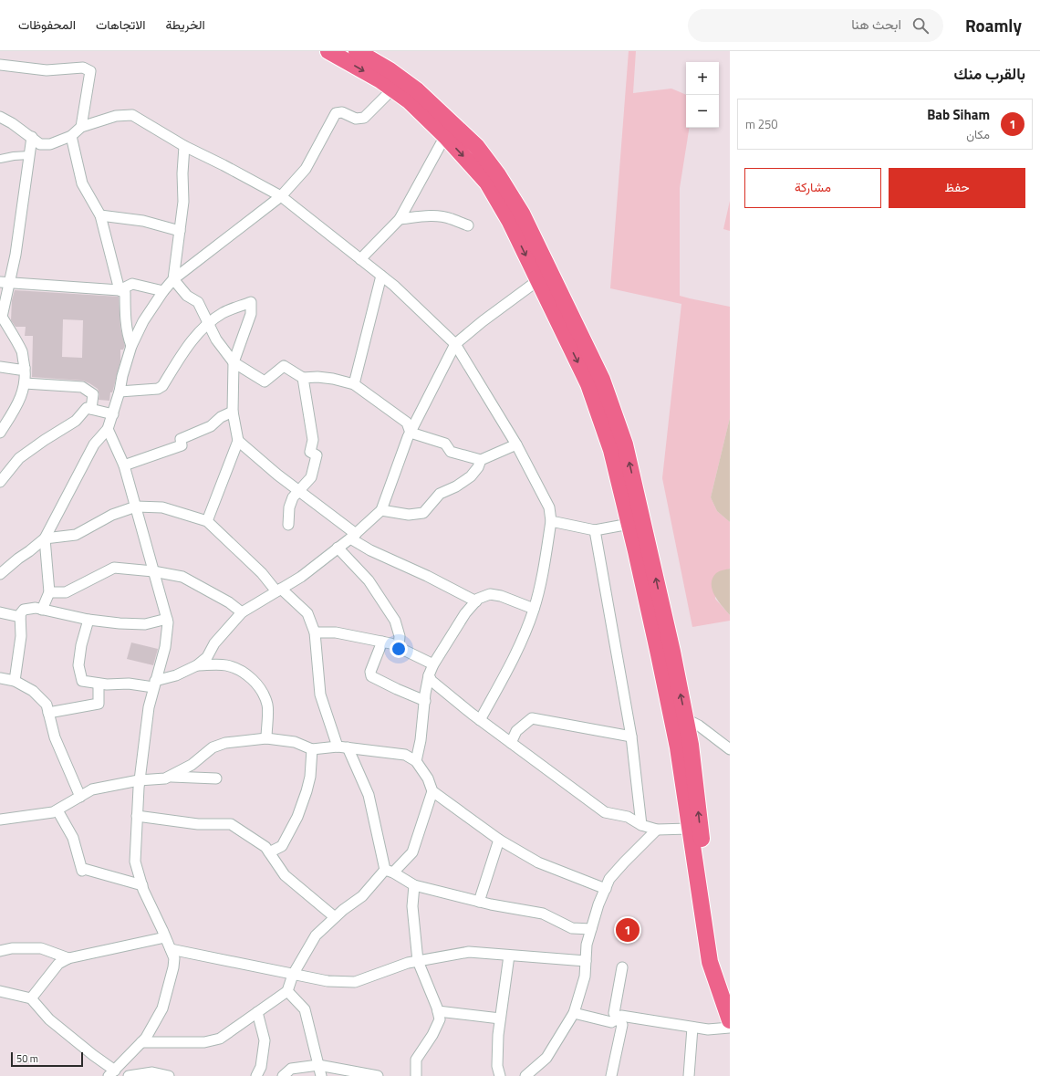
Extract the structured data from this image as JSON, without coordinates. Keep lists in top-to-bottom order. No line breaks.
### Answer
{"scale_bar":"50 m","page":{"header":"Roamly","search":"ابحث هنا","nav":["الخريطة","الاتجاهات","المحفوظات"],"heading":"بالقرب منك","map_buttons":["+","−"],"list":[{"mark":"1","name":"Bab Siham","note":"مكان","value":"250 m"}],"buttons":["حفظ","مشاركة"],"pins":"1","scale":"50 m"}}
